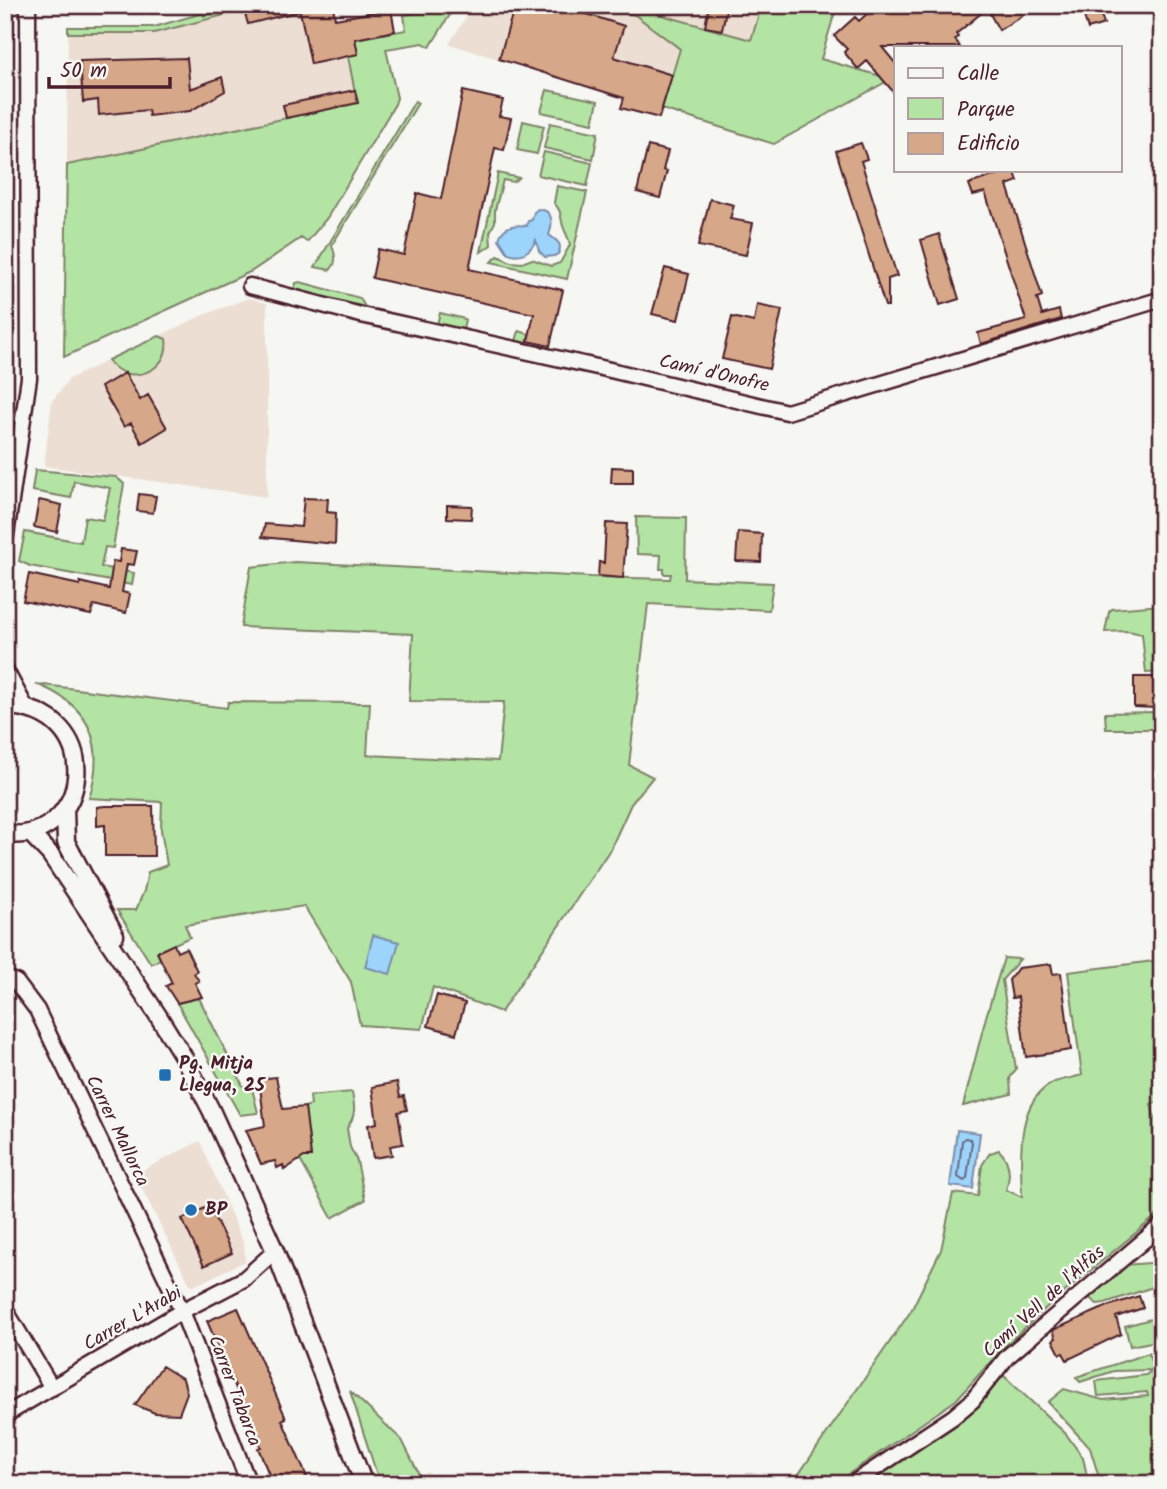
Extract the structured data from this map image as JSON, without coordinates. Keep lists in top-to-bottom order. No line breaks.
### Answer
{"streets":{"street":["Camí d'Onofre","Carrer Mallorca","Camí Vell de l'Alfàs","Carrer L'Arabi","Carrer Tabarca"]},"crossings":[["Carrer Mallorca","Carrer L'Arabi"],["Carrer Mallorca","Carrer Tabarca"],["Carrer L'Arabi","Carrer Tabarca"]],"places":{"transit":["Pg. Mitja Llegua, 25"],"other":["BP"]},"legend":["Calle","Parque","Edificio"],"scale_bar":"50 m"}
